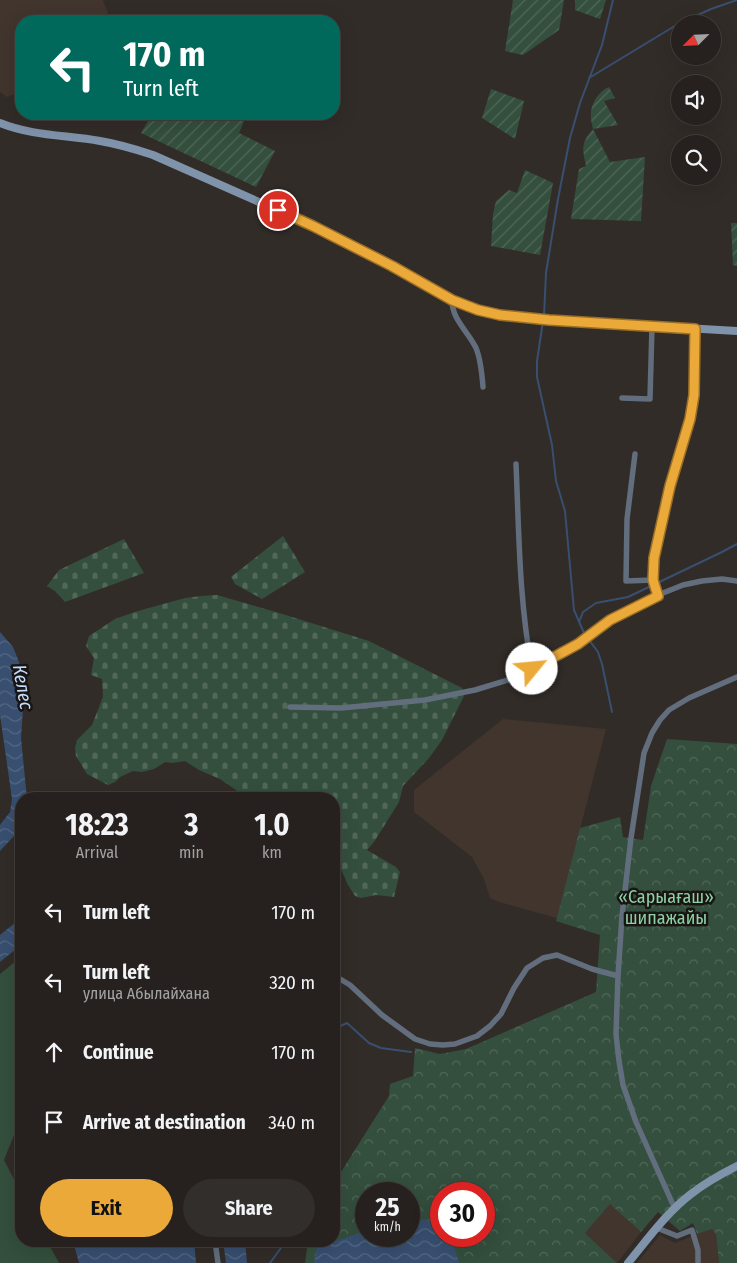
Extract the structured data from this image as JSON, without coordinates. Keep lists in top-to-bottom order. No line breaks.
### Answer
{"water":["Келес"],"parks":["«Сарыағаш» шипажайы"],"north":"bottom left","page":{"turn":["170 m","Turn left"],"eta":["18:23","Arrival","3","min","1.0","km"],"list":[{"name":"Turn left","value":"170 m"},{"name":"Turn left","note":"улица Абылайхана","value":"320 m"},{"name":"Continue","value":"170 m"},{"name":"Arrive at destination","value":"340 m"}],"buttons":["Exit","Share"],"speed":"25 km/h","limit":"30"}}
